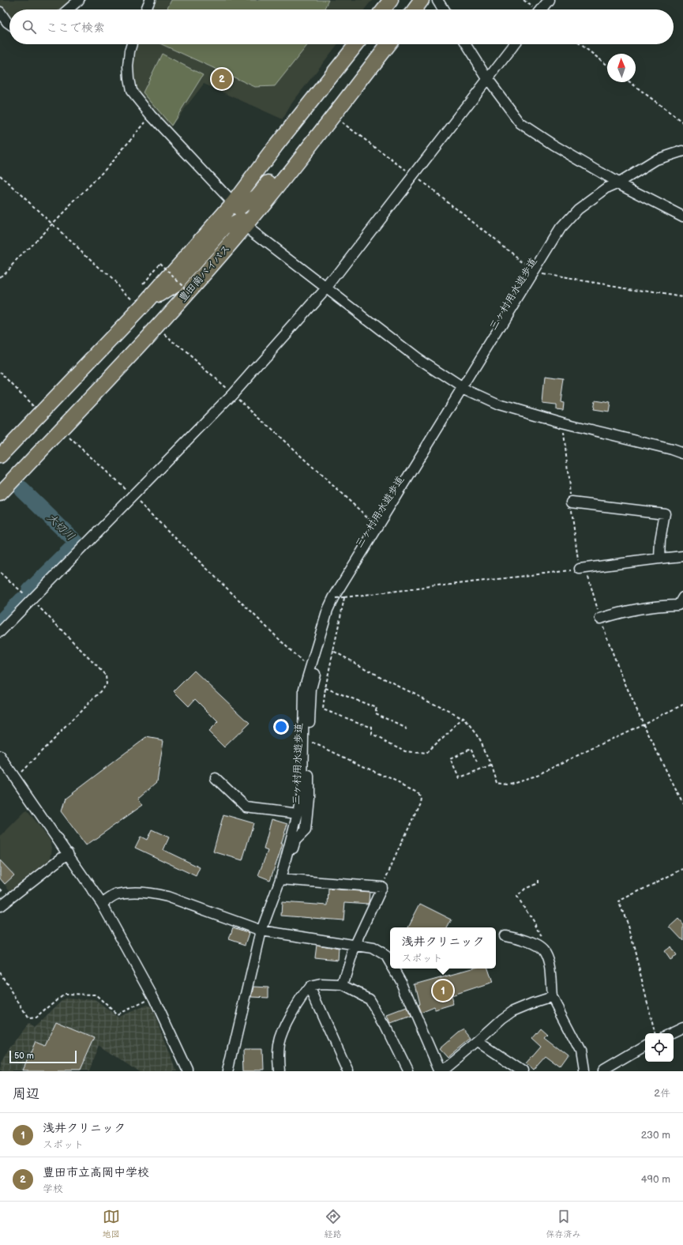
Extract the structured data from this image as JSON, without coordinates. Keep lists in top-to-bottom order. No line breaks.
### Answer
{"streets":{"highway":["豊田南バイパス"],"street":["三ヶ村用水遊歩道"]},"water":["大切川"],"scale_bar":"50 m","north":"top","page":{"search":"ここで検索","pins":["2","1"],"popup":["浅井クリニック","スポット"],"scale":"50 m","heading":["周辺","2件"],"list":[{"mark":"1","name":"浅井クリニック","note":"スポット","value":"230 m"},{"mark":"2","name":"豊田市立高岡中学校","note":"学校","value":"490 m"}],"nav":["地図","経路","保存済み"]}}
